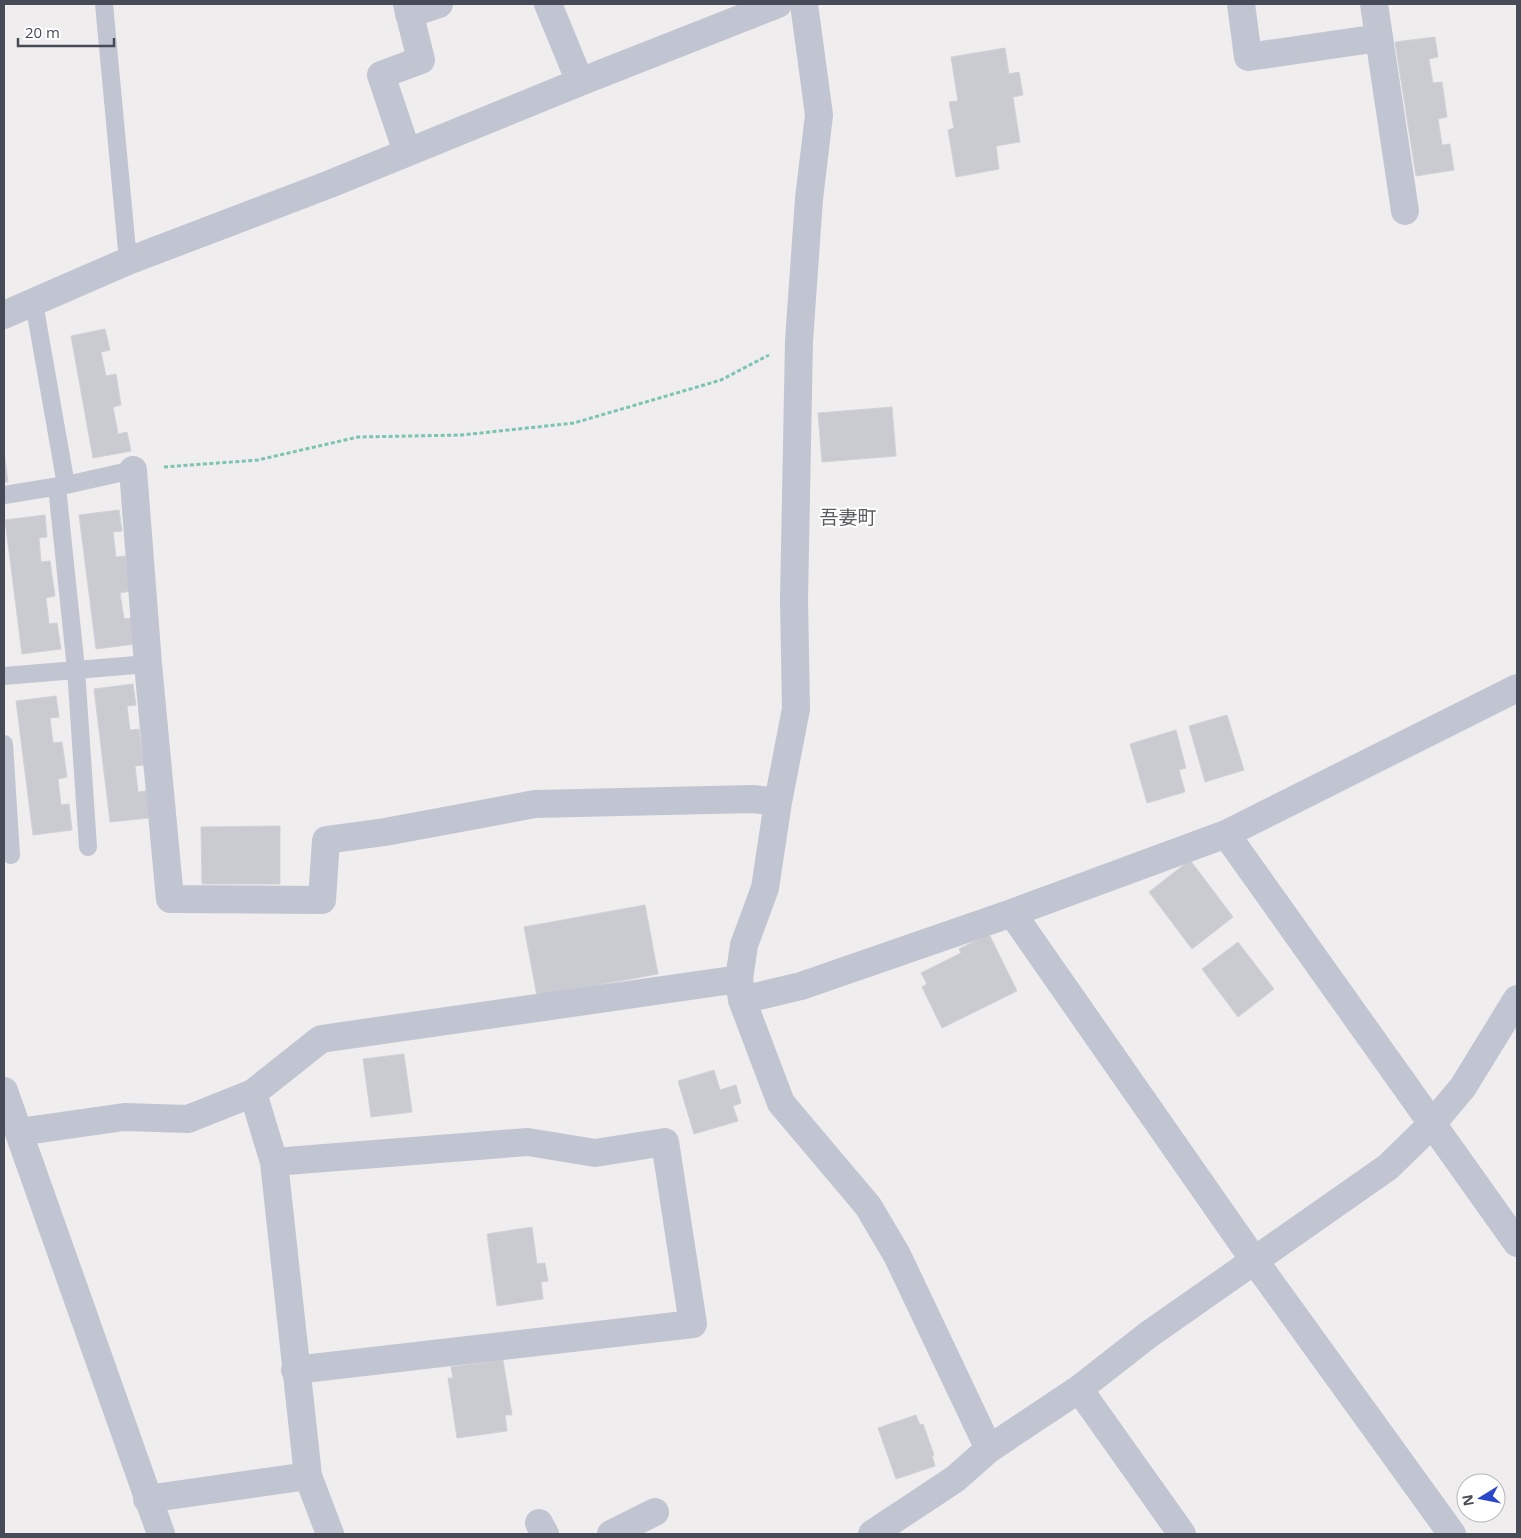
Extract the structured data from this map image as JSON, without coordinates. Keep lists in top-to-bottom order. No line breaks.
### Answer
{"districts":["吾妻町"],"scale_bar":"20 m","north":"left"}
